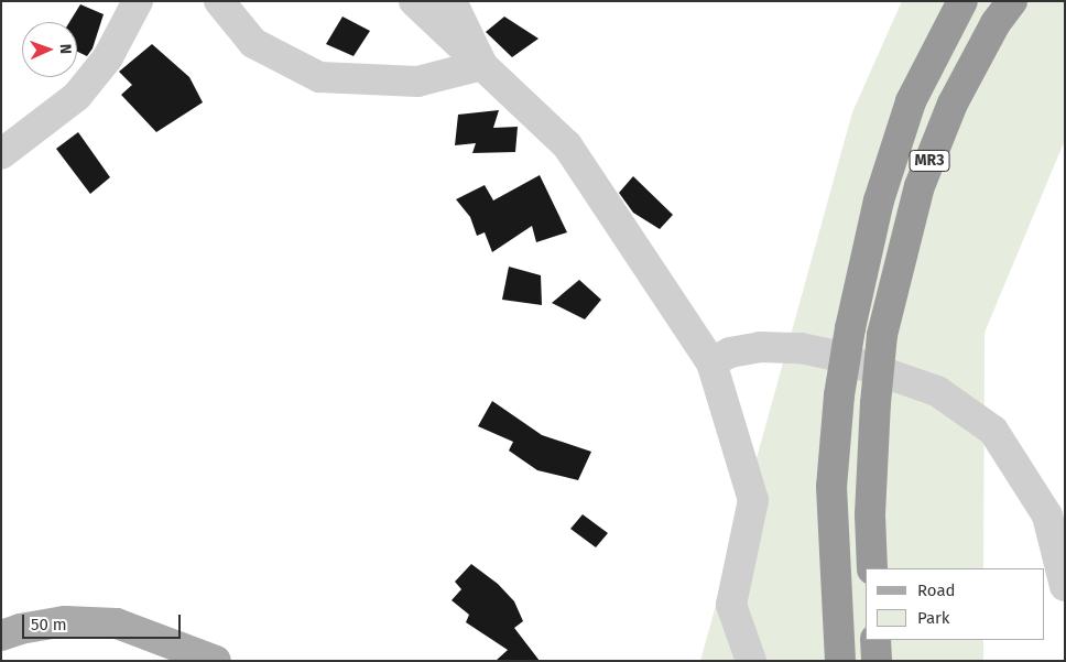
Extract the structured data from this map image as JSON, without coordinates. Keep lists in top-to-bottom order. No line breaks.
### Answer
{"streets":{"highway":["MR3"]},"legend":["Road","Park"],"scale_bar":"50 m","north":"right"}
